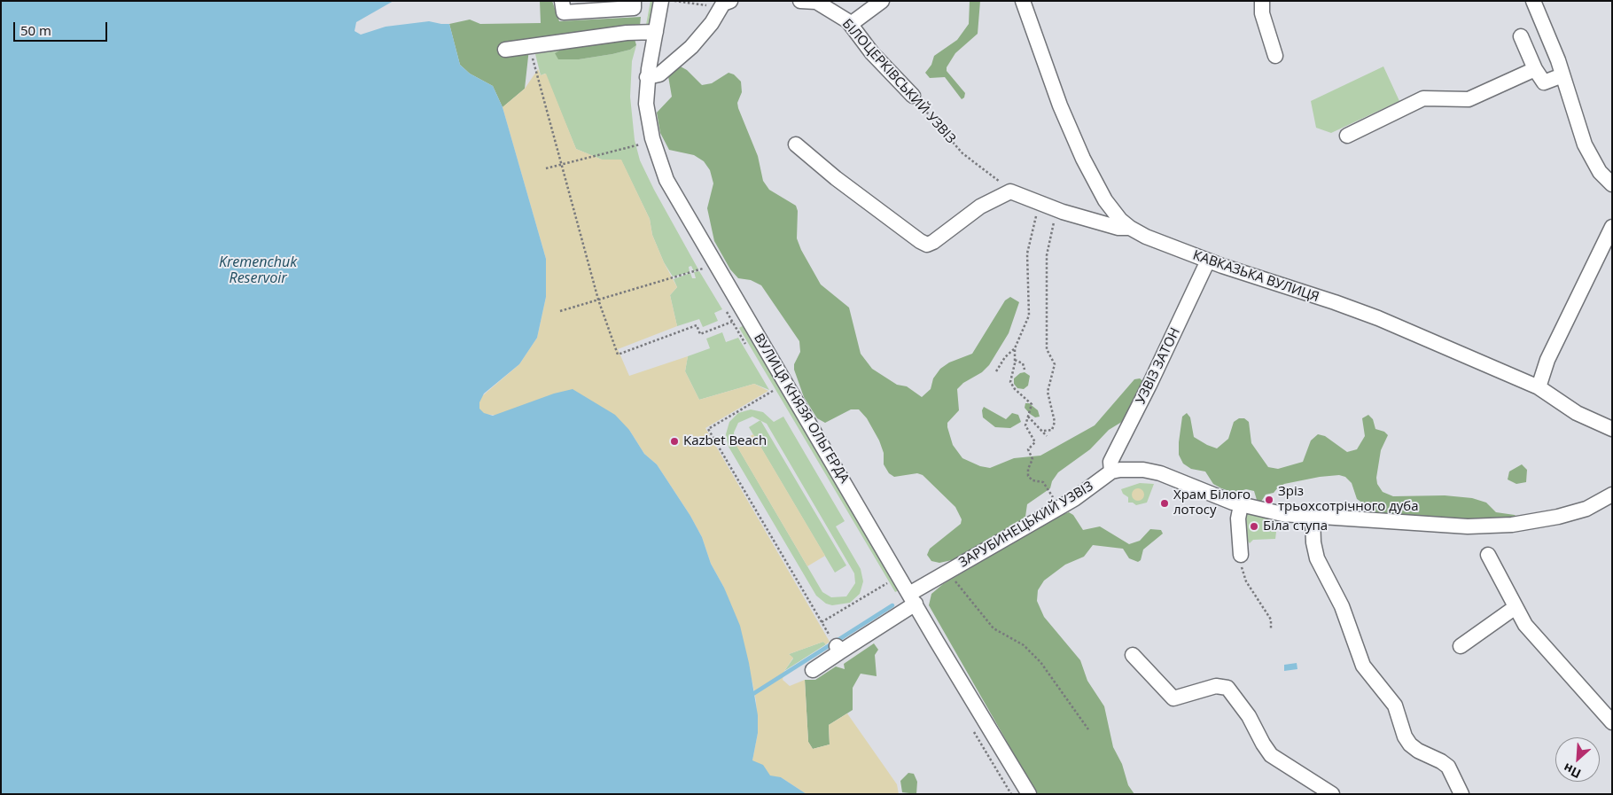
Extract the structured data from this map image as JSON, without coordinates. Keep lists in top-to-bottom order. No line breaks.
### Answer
{"streets":{"street":["БІЛОЦЕРКІВСЬКИЙ УЗВІЗ","КАВКАЗЬКА ВУЛИЦЯ","УЗВІЗ ЗАТОН","ВУЛИЦЯ КНЯЗЯ ОЛЬГЕРДА","ЗАРУБИНЕЦЬКИЙ УЗВІЗ"]},"crossings":[["КАВКАЗЬКА ВУЛИЦЯ","УЗВІЗ ЗАТОН"],["УЗВІЗ ЗАТОН","ЗАРУБИНЕЦЬКИЙ УЗВІЗ"],["ВУЛИЦЯ КНЯЗЯ ОЛЬГЕРДА","ЗАРУБИНЕЦЬКИЙ УЗВІЗ"]],"water":["Kremenchuk Reservoir"],"places":["Kazbet Beach","Зріз трьохсотрічного дуба","Храм Білого лотосу","Біла ступа"],"scale_bar":"50 m","north":"bottom left"}
